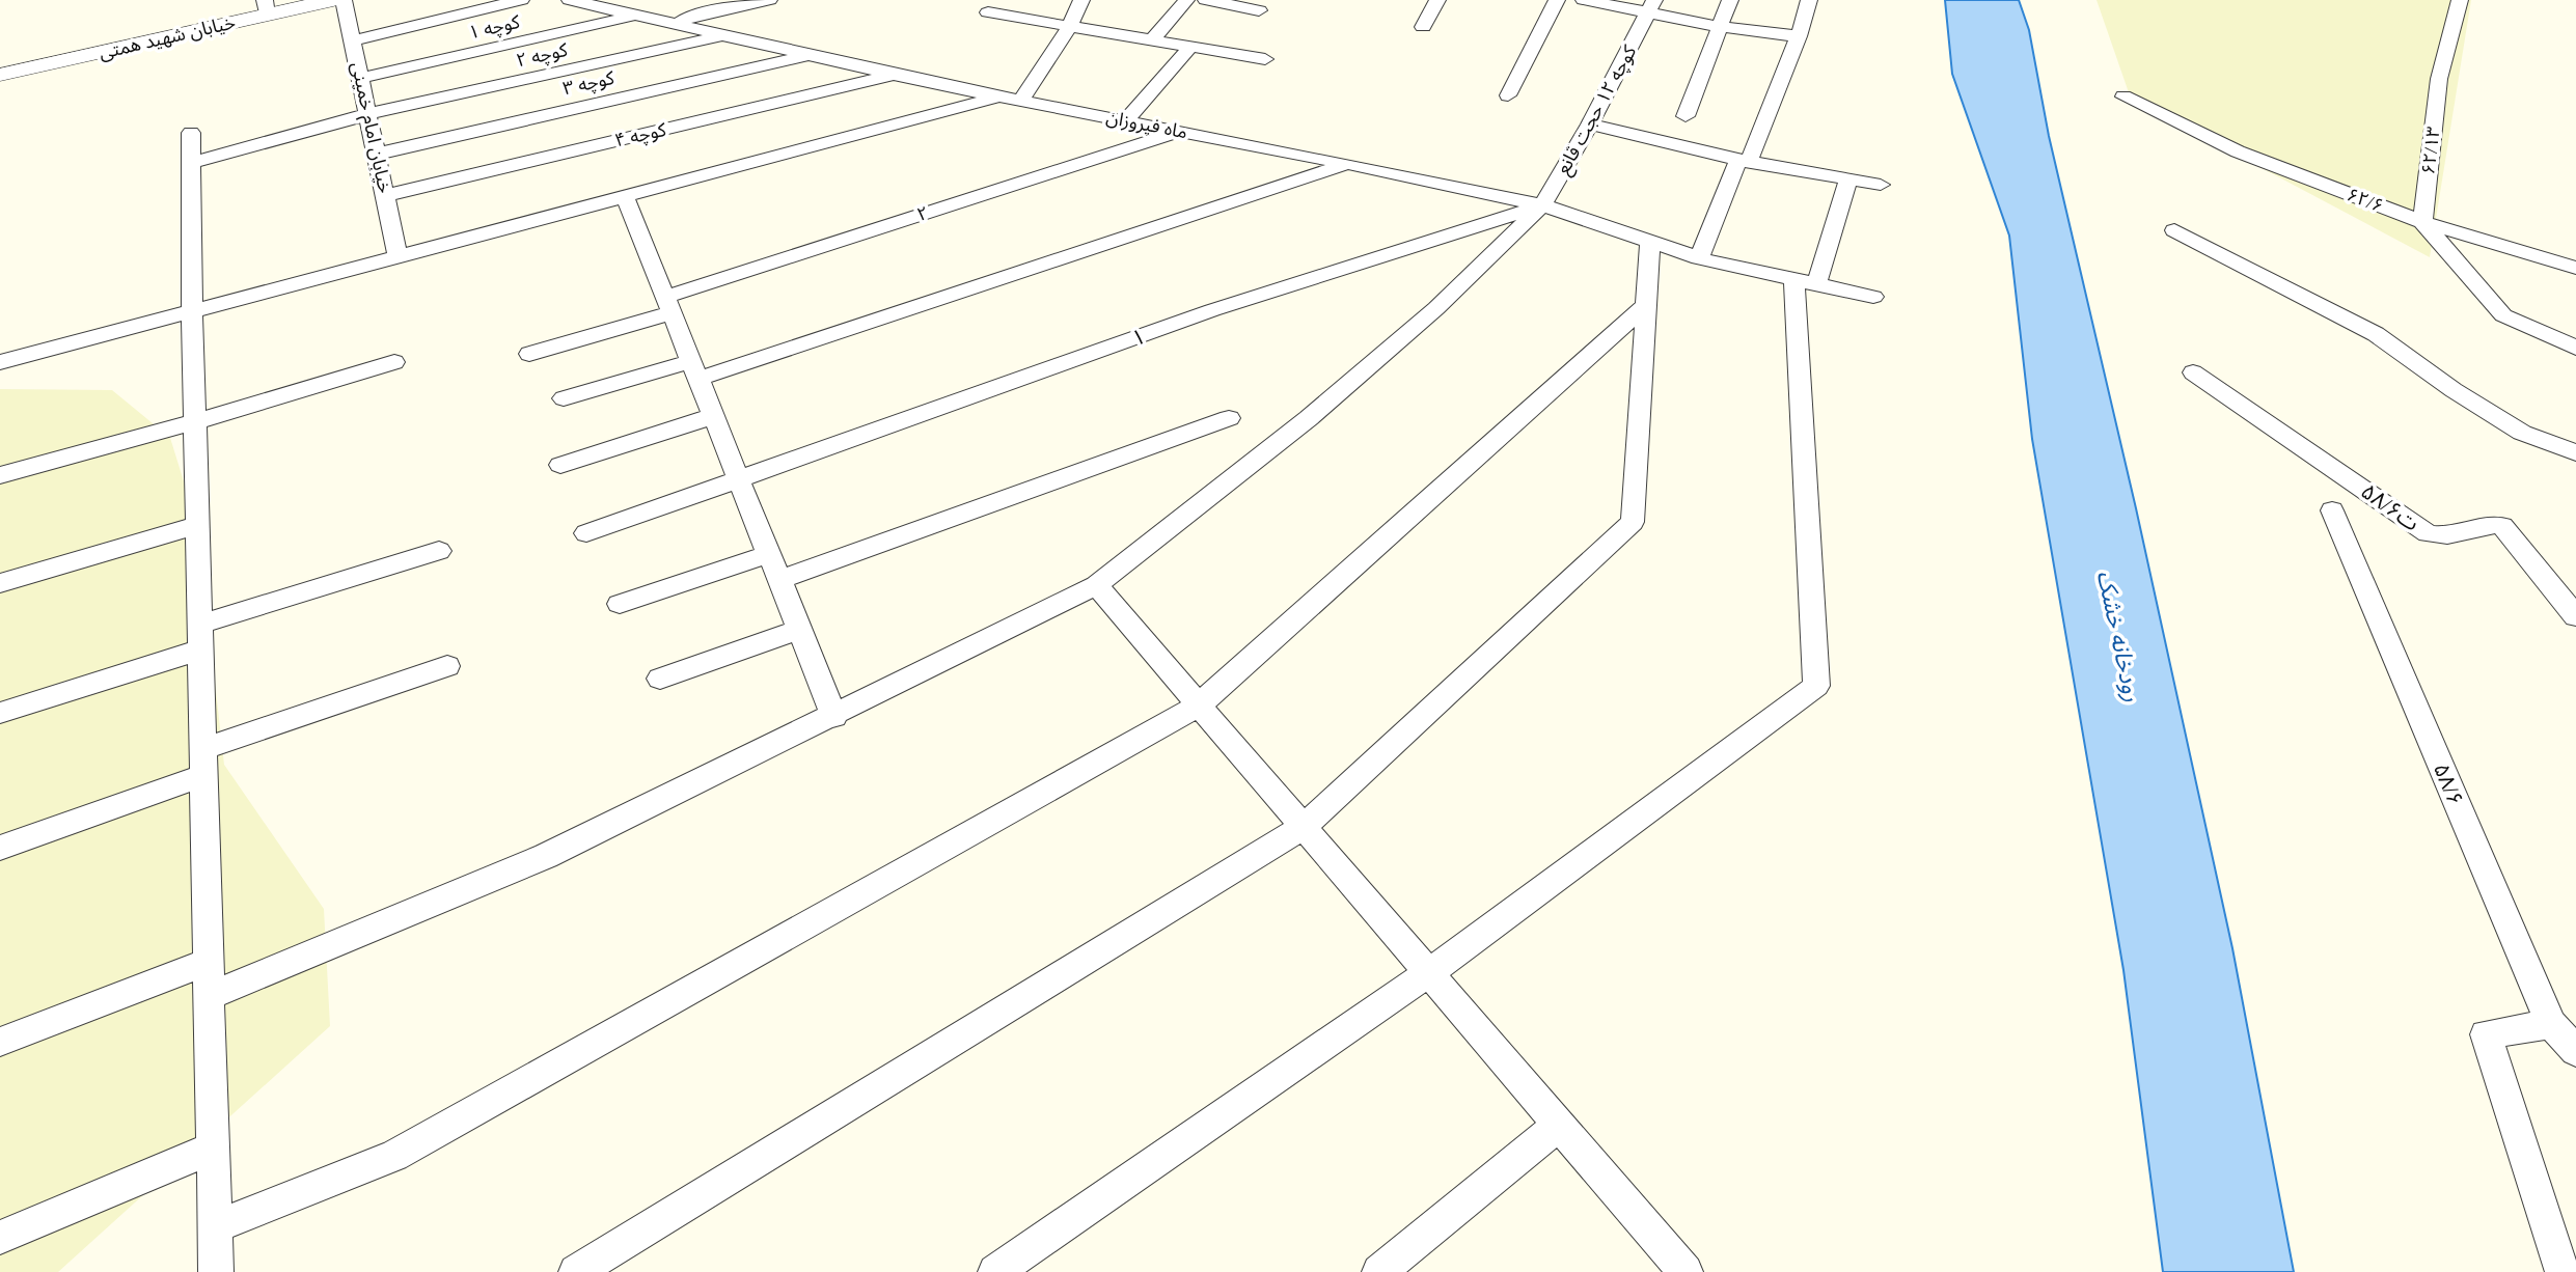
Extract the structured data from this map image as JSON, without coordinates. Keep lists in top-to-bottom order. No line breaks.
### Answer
{"streets":{"street":["کوچه ۱","خیابان شهید همتی","کوچه ۲","کوچه ۳","کوچه ۱۲ حجت قانع","ماه فیروزان","خیابان امام خمینی","کوچه ۴","۶۲/۱۳","۶۲/۶","۲","۱","۵۸/۶ت","۵۸/۶"]},"crossings":[["کوچه ۱","ماه فیروزان"],["کوچه ۱","خیابان امام خمینی"],["کوچه ۲","ماه فیروزان"],["کوچه ۲","خیابان امام خمینی"],["کوچه ۳","ماه فیروزان"],["کوچه ۳","خیابان امام خمینی"],["کوچه ۱۲ حجت قانع","ماه فیروزان"],["کوچه ۱۲ حجت قانع","۱"],["ماه فیروزان","کوچه ۴"],["ماه فیروزان","۲"],["ماه فیروزان","۱"],["خیابان امام خمینی","کوچه ۴"],["۶۲/۱۳","۶۲/۶"]],"water":["رودخانه خشک"]}
